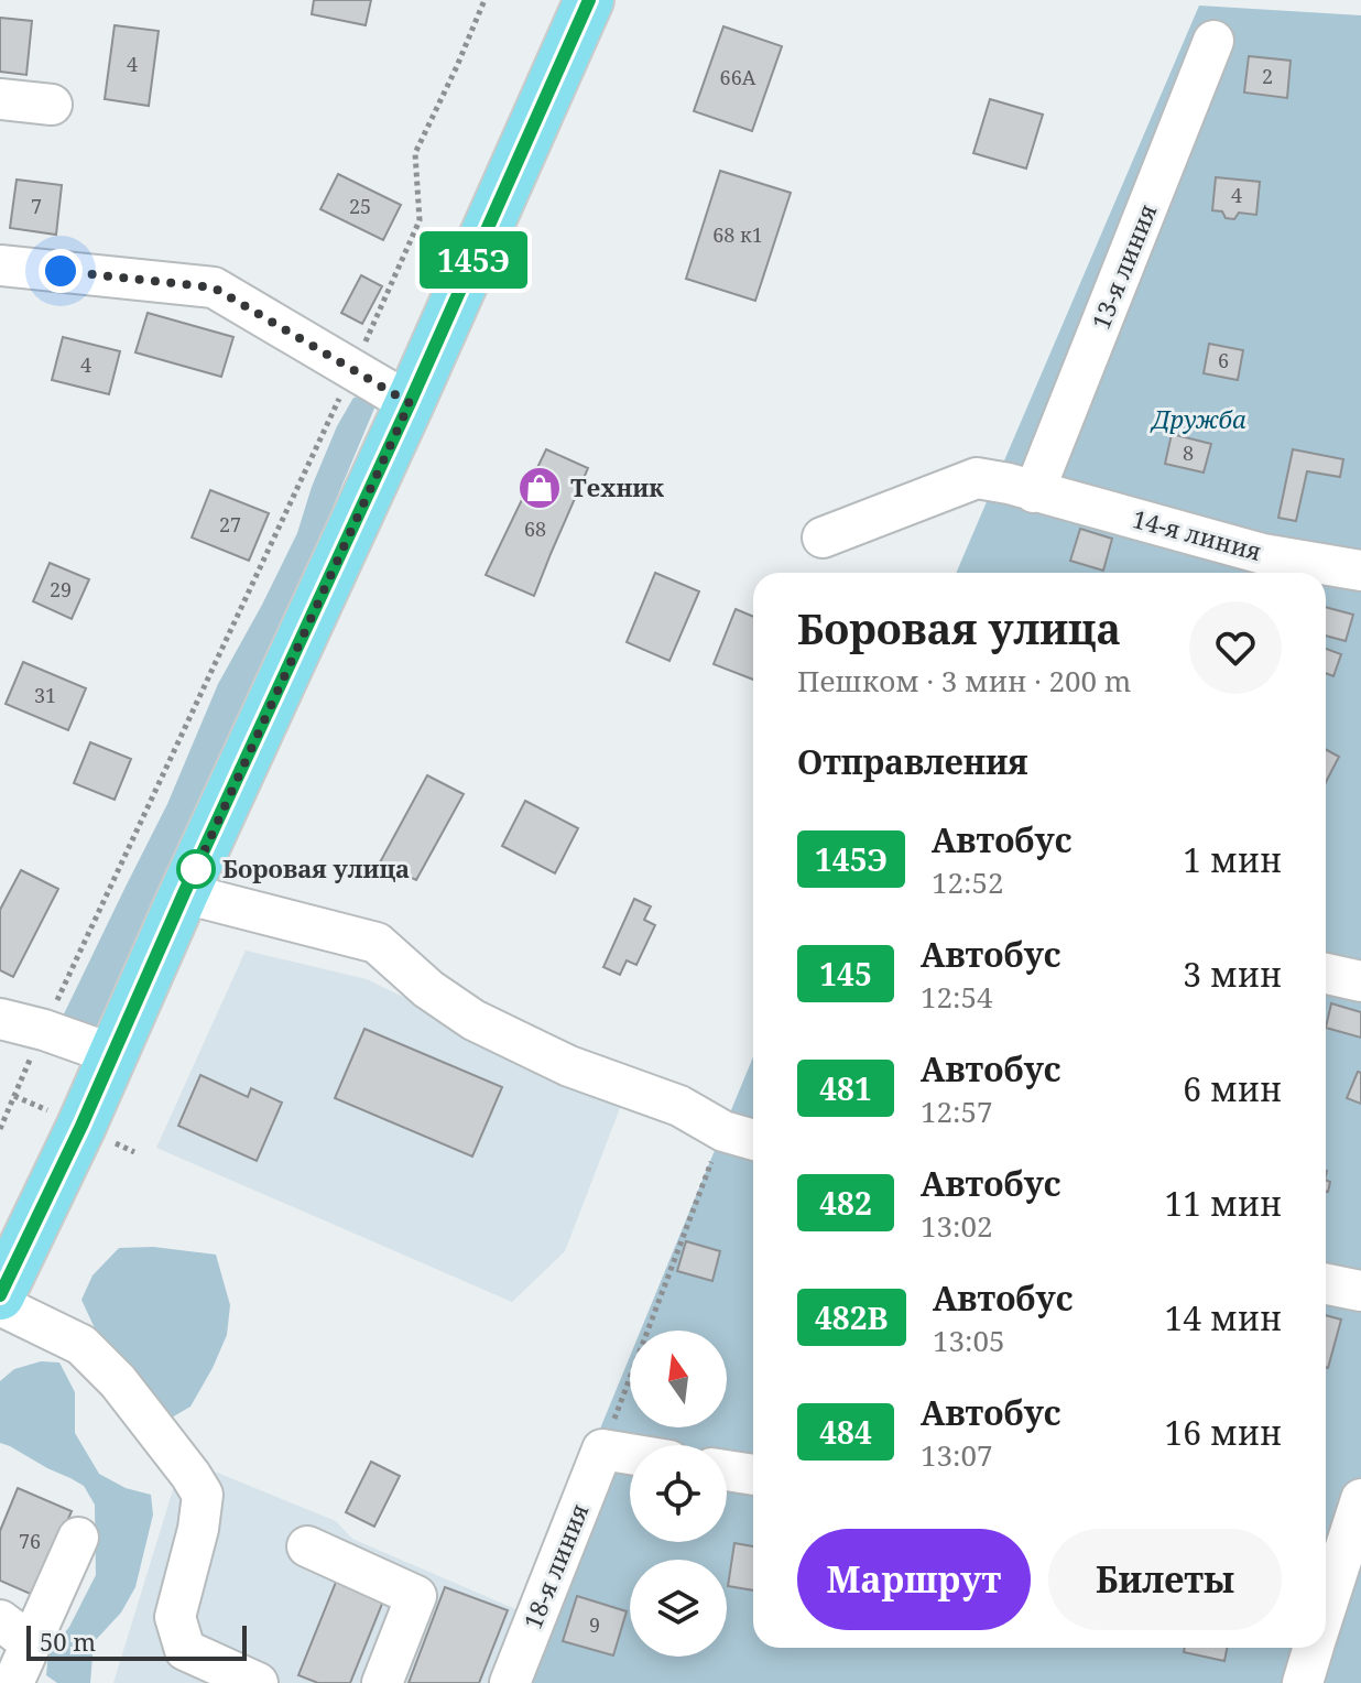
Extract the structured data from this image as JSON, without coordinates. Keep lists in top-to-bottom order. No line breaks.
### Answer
{"streets":{"street":["13-я линия","14-я линия","18-я линия"]},"crossings":[["13-я линия","14-я линия"]],"parks":["Дружба"],"places":{"shop":["Техник"],"other":["Боровая улица"]},"lines":["bus line 145Э"],"house_numbers":["4","2","66А","4","7","25","68 к1","6","4","8","27","68","29","31","76","9"],"scale_bar":"50 m","north":"top","page":{"on_map":"145Э","heading":[["Боровая улица","Пешком · 3 мин · 200 m"],"Отправления"],"list":[{"mark":"145Э","name":"Автобус","note":"12:52","value":"1 мин"},{"mark":"145","name":"Автобус","note":"12:54","value":"3 мин"},{"mark":"481","name":"Автобус","note":"12:57","value":"6 мин"},{"mark":"482","name":"Автобус","note":"13:02","value":"11 мин"},{"mark":"482В","name":"Автобус","note":"13:05","value":"14 мин"},{"mark":"484","name":"Автобус","note":"13:07","value":"16 мин"}],"buttons":["Маршрут","Билеты"],"scale":"50 m"}}
